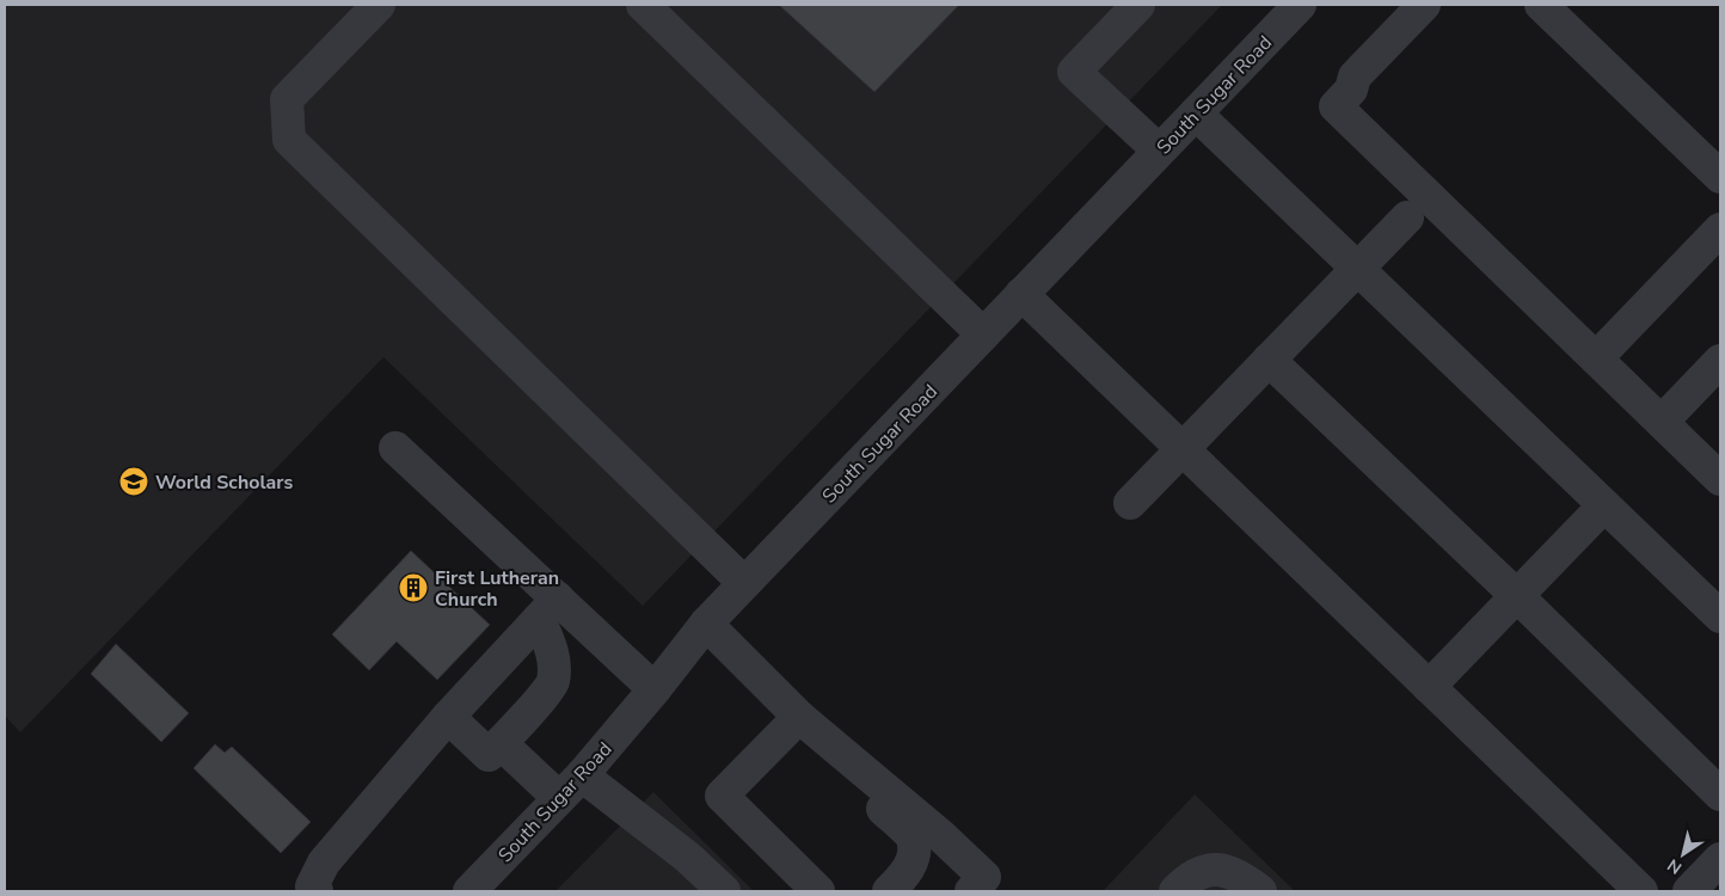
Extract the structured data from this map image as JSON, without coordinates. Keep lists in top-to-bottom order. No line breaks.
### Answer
{"streets":{"lane":["South Sugar Road"]},"places":{"school or university":["World Scholars"],"building":["First Lutheran Church"]},"north":"bottom left"}
